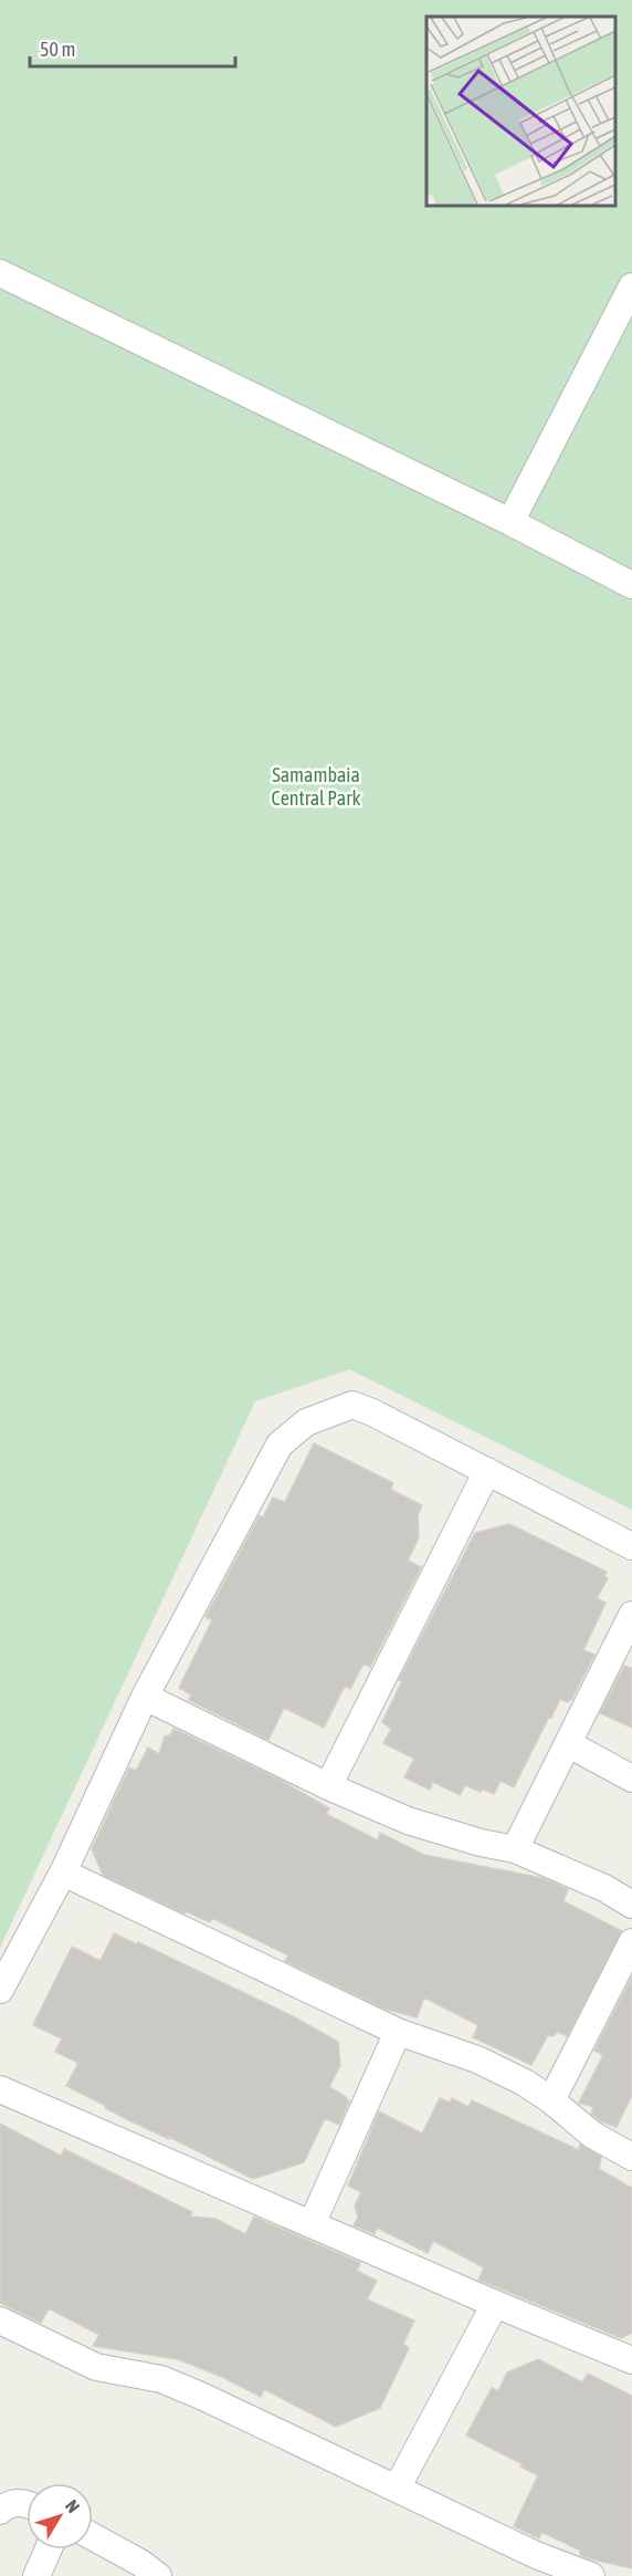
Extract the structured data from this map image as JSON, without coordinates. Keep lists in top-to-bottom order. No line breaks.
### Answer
{"parks":["Samambaia Central Park"],"scale_bar":"50 m","north":"top right"}
